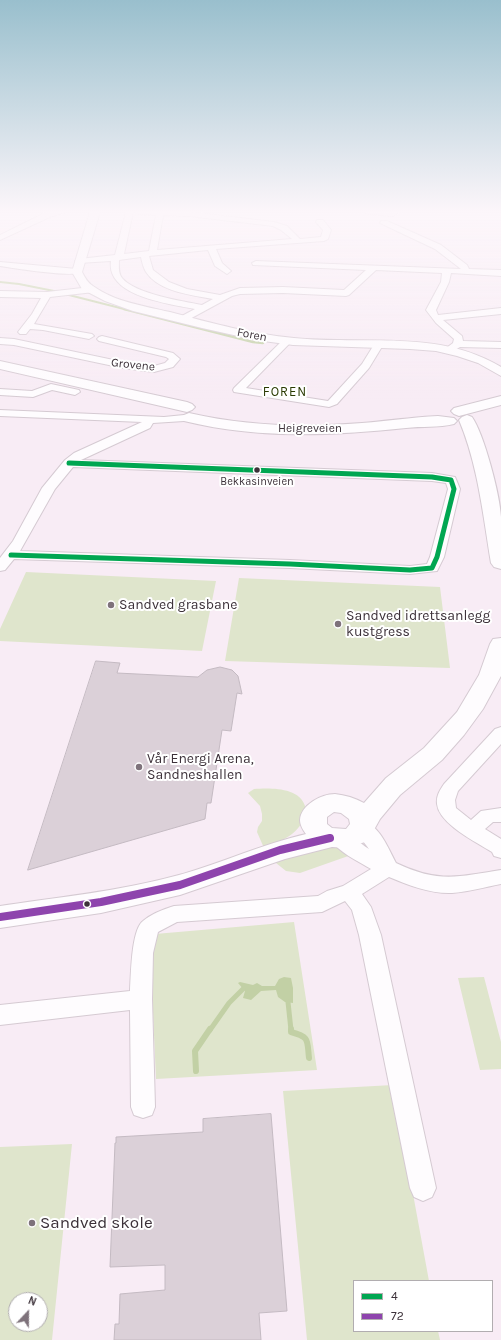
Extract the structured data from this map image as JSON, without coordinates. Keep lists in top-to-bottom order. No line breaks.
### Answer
{"streets":{"main road":["Heigreveien"],"street":["Foren","Grovene"]},"districts":["FOREN"],"places":["Bekkasinveien","Sandved grasbane","Sandved idrettsanlegg kustgress","Vår Energi Arena, Sandneshallen","Sandved skole"],"lines":["transit line 4","transit line 72"],"legend":["4","72"],"north":"top"}
